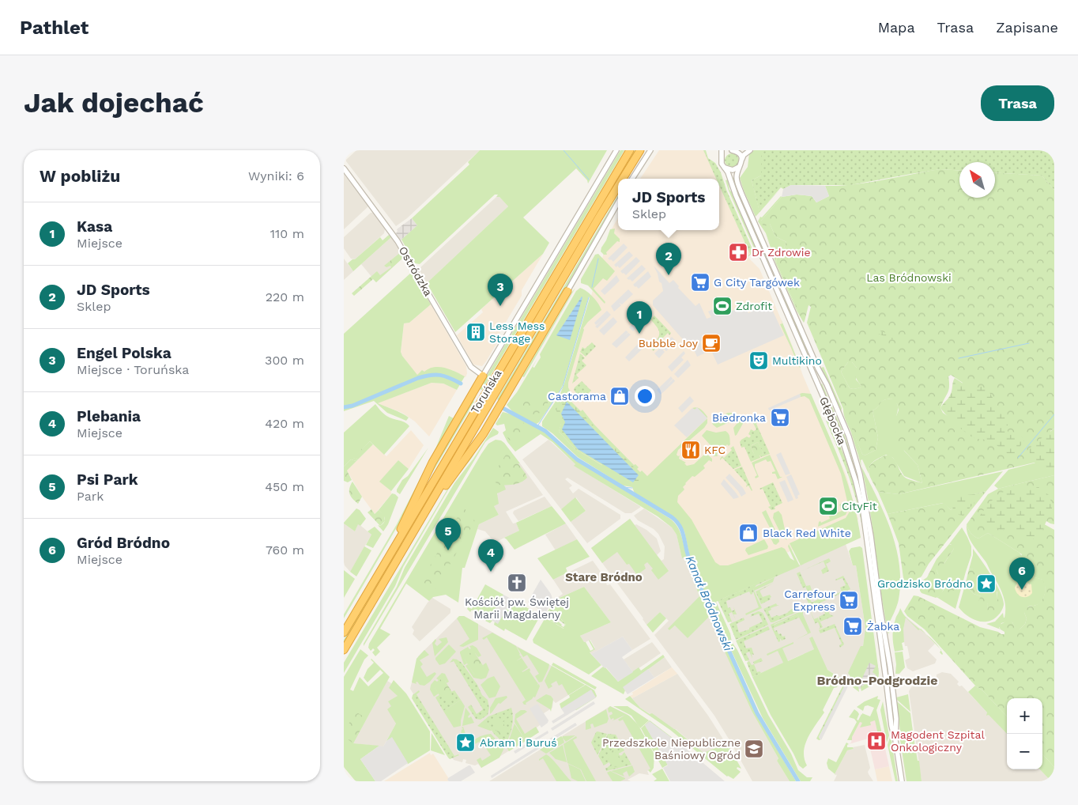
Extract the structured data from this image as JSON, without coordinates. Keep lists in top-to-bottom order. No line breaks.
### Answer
{"streets":{"highway":["Toruńska"],"street":["Ostródzka","Głębocka"]},"crossings":[["Ostródzka","Toruńska"]],"districts":["Stare Bródno","Bródno-Podgrodzie"],"water":["Kanał Bródnowski"],"parks":["Las Bródnowski"],"places":{"pharmacy":["Dr Zdrowie"],"supermarket":["G City Targówek","Biedronka","Carrefour Express","Żabka"],"sports":["Zdrofit","CityFit"],"building":["Less Mess Storage"],"cafe":["Bubble Joy"],"theatre":["Multikino"],"shop":["Castorama","Black Red White"],"restaurant":["KFC"],"church":["Kościół pw. Świętej Marii Magdaleny"],"place":["Grodzisko Bródno","Abram i Buruś"],"hospital":["Magodent Szpital Onkologiczny"],"school or university":["Przedszkole Niepubliczne Baśniowy Ogród"]},"north":"top left","page":{"header":"Pathlet","nav":["Mapa","Trasa","Zapisane"],"buttons":"Trasa","title":"Jak dojechać","heading":["W pobliżu","Wyniki: 6"],"popup":["JD Sports","Sklep"],"list":[{"mark":"1","name":"Kasa","note":"Miejsce","value":"110 m"},{"mark":"2","name":"JD Sports","note":"Sklep","value":"220 m"},{"mark":"3","name":"Engel Polska","note":"Miejsce · Toruńska","value":"300 m"},{"mark":"4","name":"Plebania","note":"Miejsce","value":"420 m"},{"mark":"5","name":"Psi Park","note":"Park","value":"450 m"},{"mark":"6","name":"Gród Bródno","note":"Miejsce","value":"760 m"}],"pins":["2","3","1","5","4","6"],"map_buttons":["+","−"]}}
